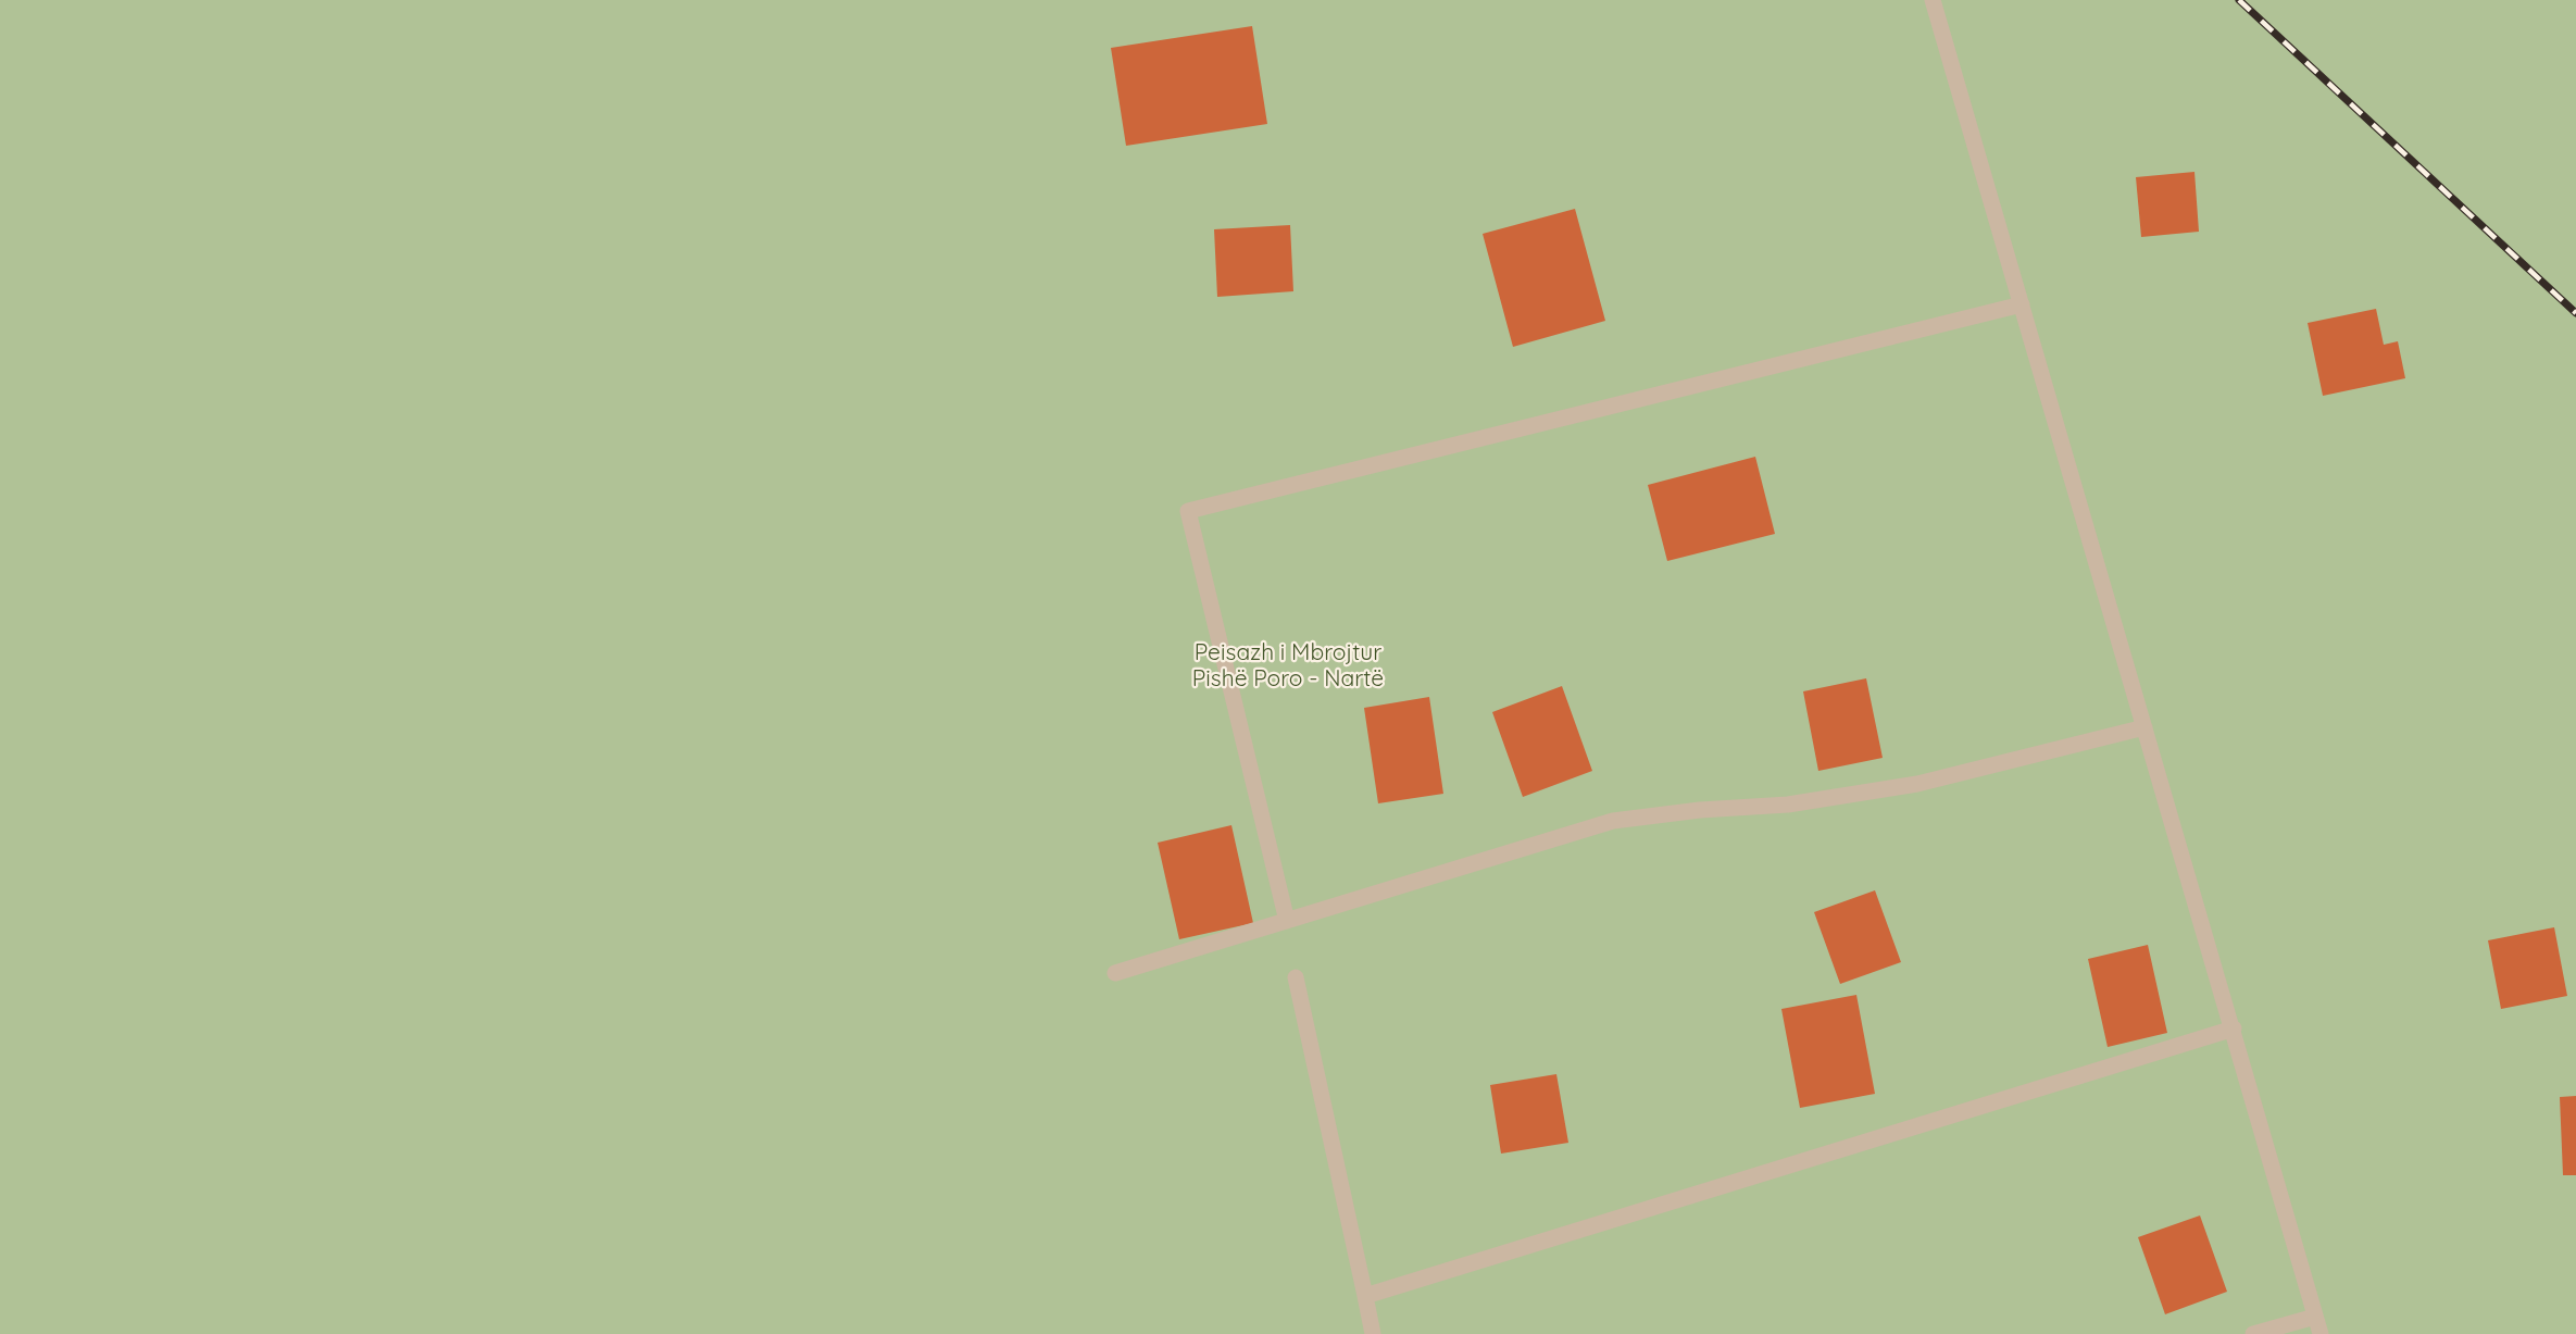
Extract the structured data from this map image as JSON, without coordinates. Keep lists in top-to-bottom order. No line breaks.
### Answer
{"parks":["Peisazh i Mbrojtur Pishë Poro - Nartë"]}
